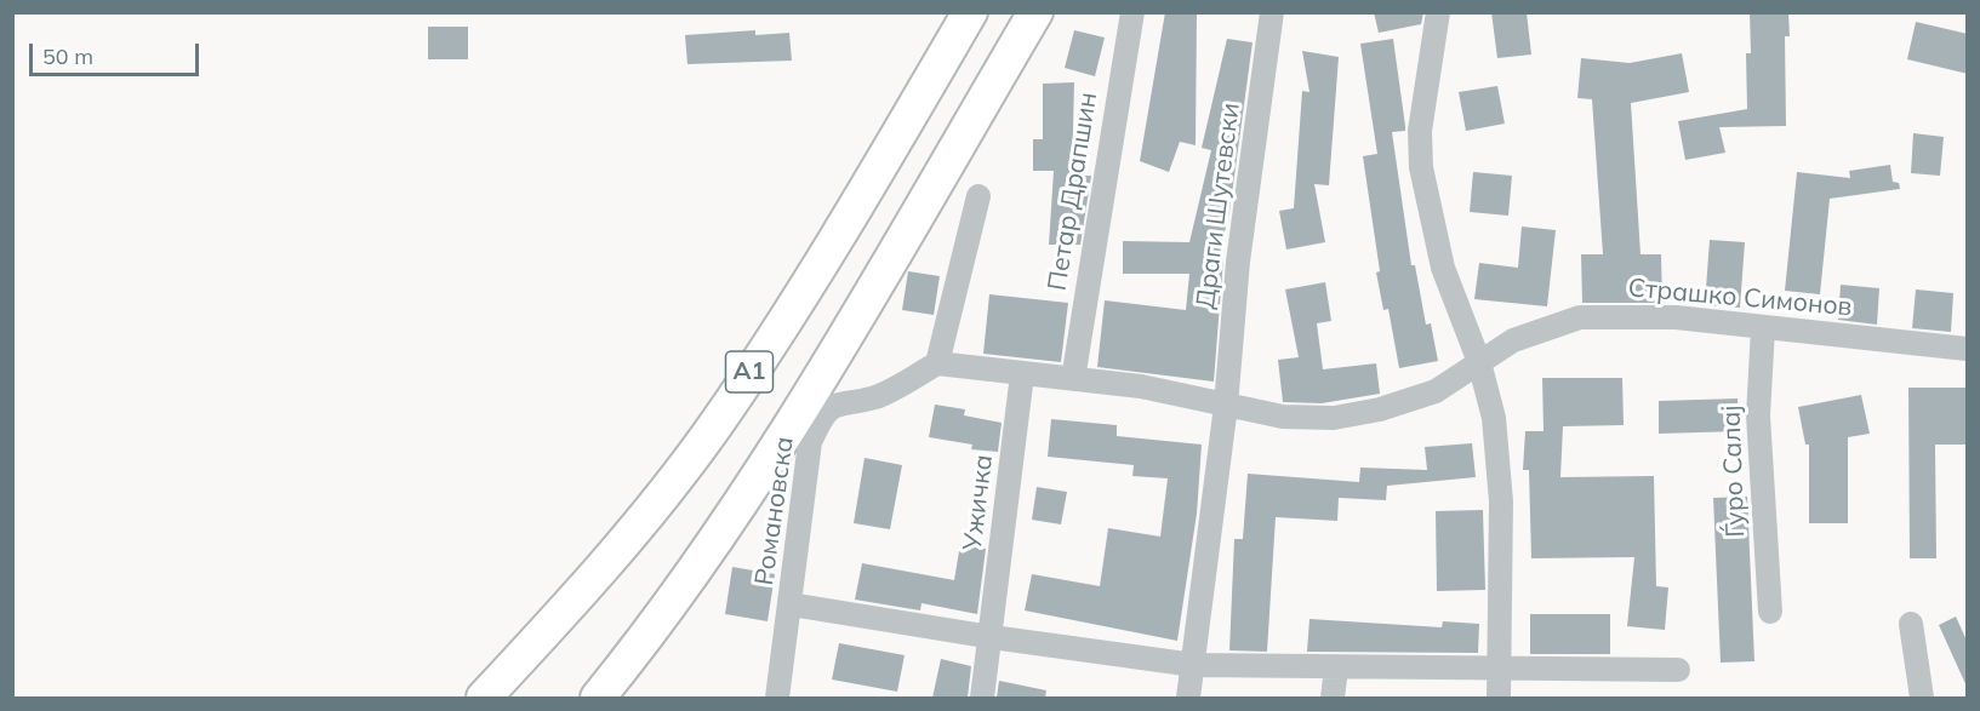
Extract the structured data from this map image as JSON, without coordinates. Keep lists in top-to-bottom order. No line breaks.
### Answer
{"streets":{"highway":["A1"],"street":["Петар Драпшин","Драги Шутевски","Страшко Симонов","Ѓуро Салај","Ужичка","Романовска"]},"crossings":[["Петар Драпшин","Страшко Симонов"],["Драги Шутевски","Страшко Симонов"],["Страшко Симонов","Ѓуро Салај"],["Страшко Симонов","Ужичка"],["Страшко Симонов","Романовска"]],"scale_bar":"50 m"}
